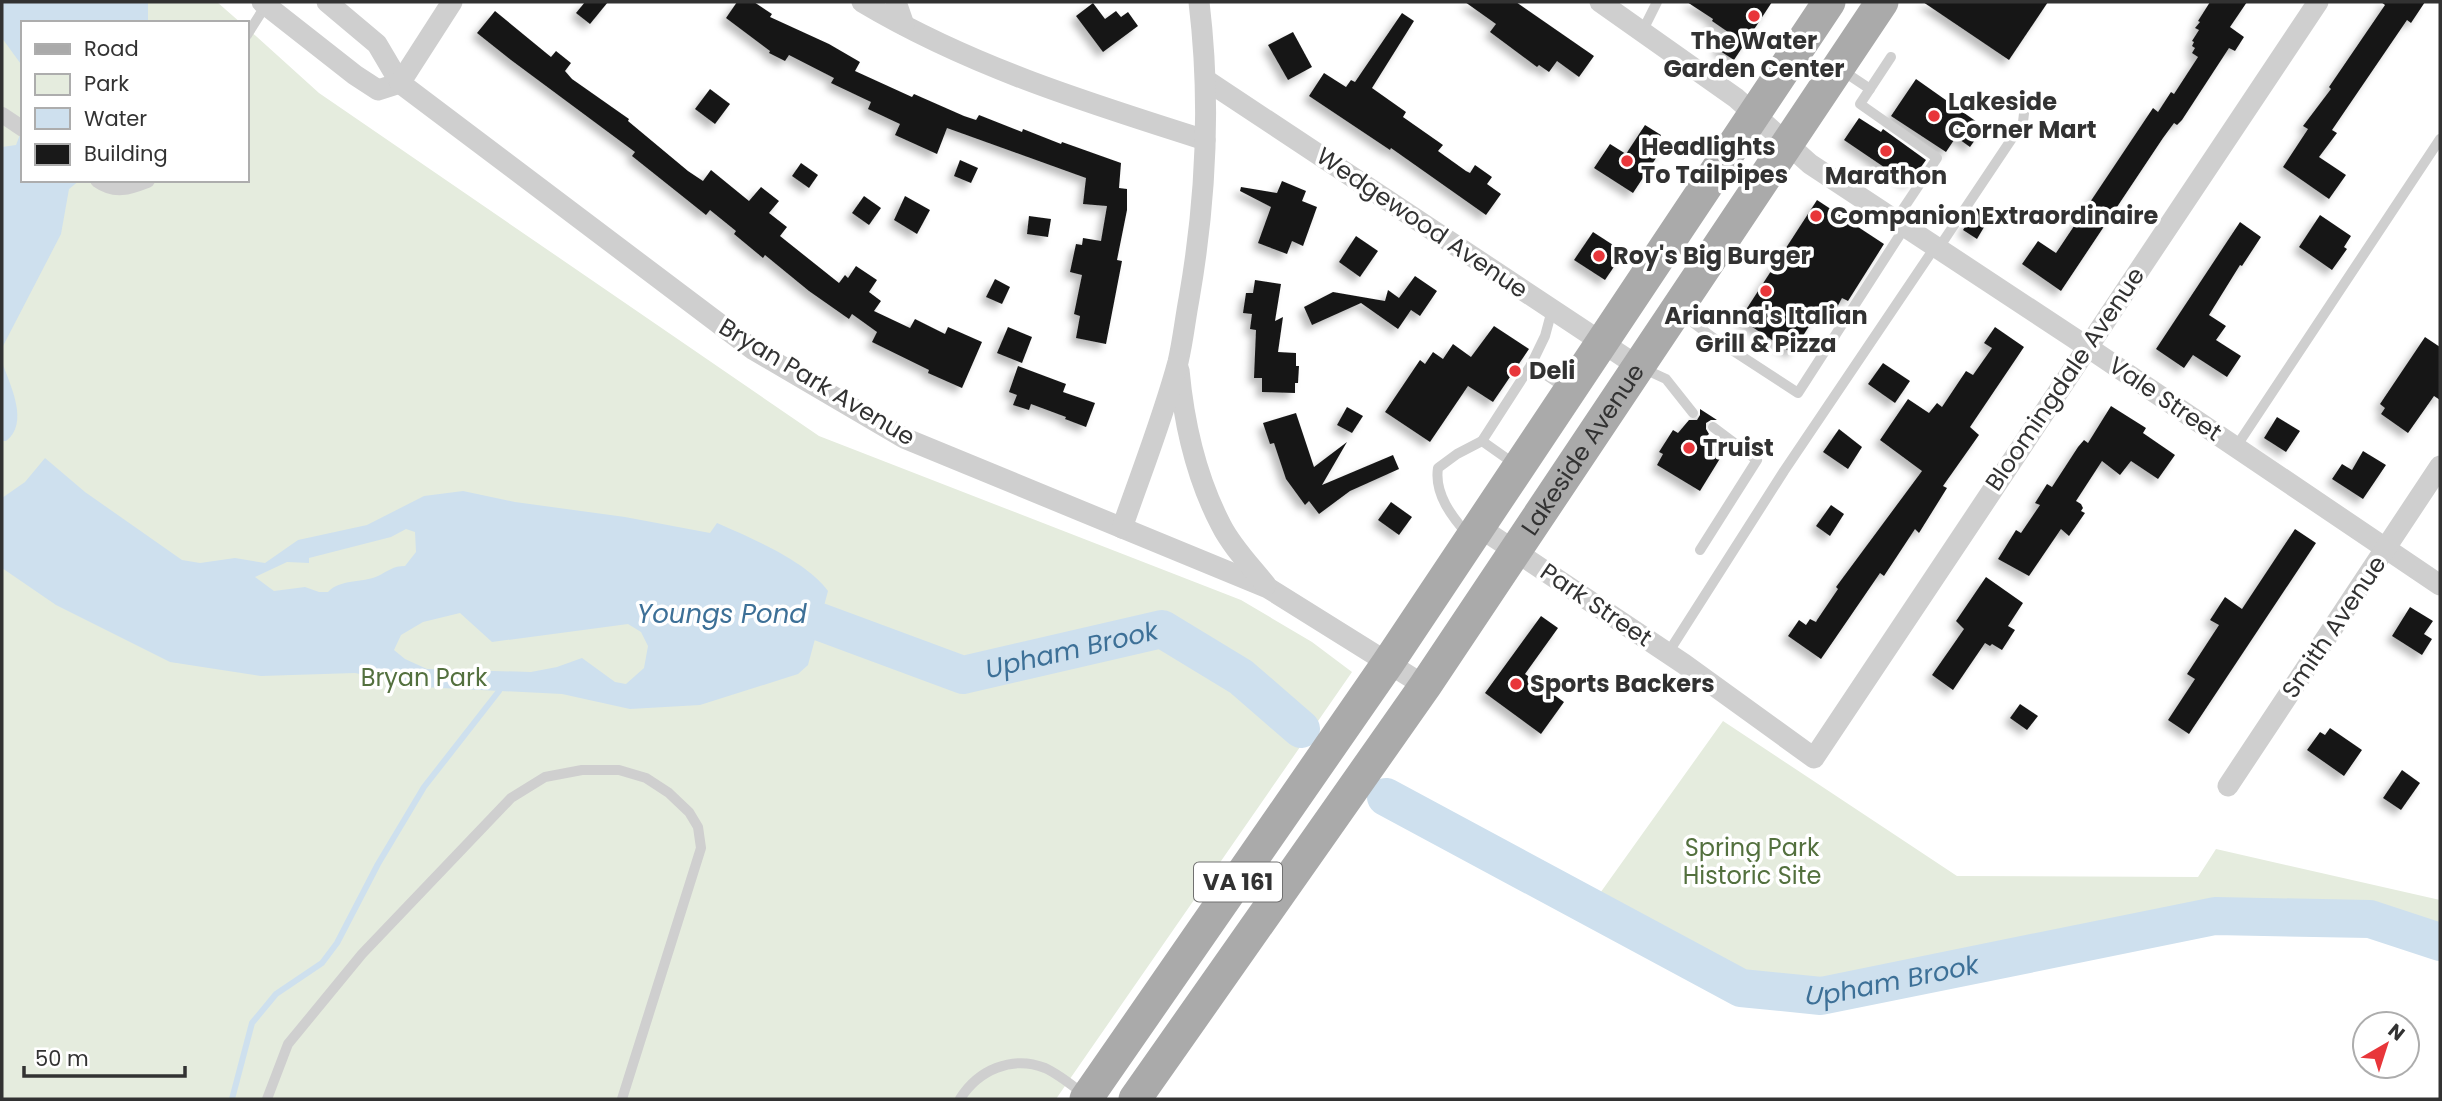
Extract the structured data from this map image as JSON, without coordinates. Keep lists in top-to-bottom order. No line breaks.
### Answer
{"streets":{"main road":["Lakeside Avenue","VA 161"],"street":["Wedgewood Avenue","Bloomingdale Avenue","Bryan Park Avenue","Vale Street","Park Street","Smith Avenue"]},"crossings":[["Wedgewood Avenue","Lakeside Avenue"],["Bloomingdale Avenue","Vale Street"],["Bloomingdale Avenue","Park Street"],["Bryan Park Avenue","Lakeside Avenue"],["Bryan Park Avenue","VA 161"],["Vale Street","Lakeside Avenue"],["Vale Street","Smith Avenue"],["Lakeside Avenue","Park Street"],["Lakeside Avenue","VA 161"]],"water":["Youngs Pond","Upham Brook"],"parks":["Bryan Park","Spring Park Historic Site"],"places":["The Water Garden Center","Lakeside Corner Mart","Marathon","Headlights To Tailpipes","Companion Extraordinaire","Roy's Big Burger","Arianna's Italian Grill & Pizza","Deli","Truist","Sports Backers"],"legend":["Road","Park","Water","Building"],"scale_bar":"50 m","north":"top right"}
